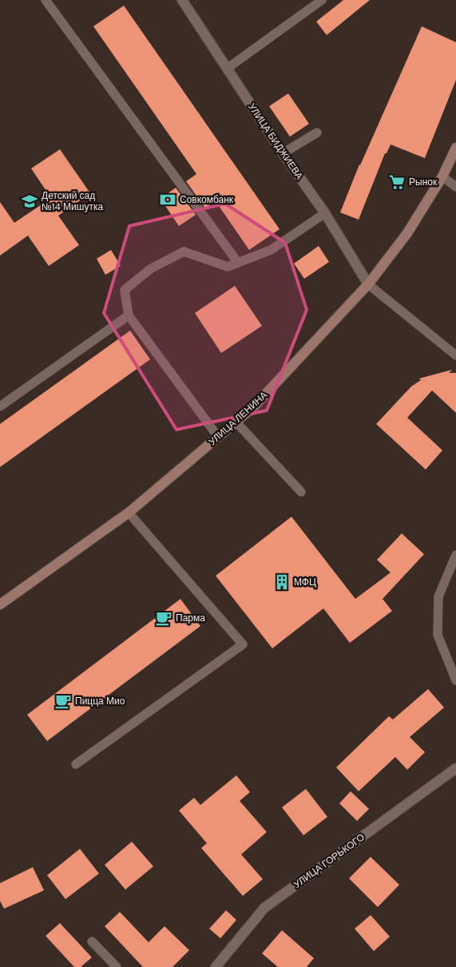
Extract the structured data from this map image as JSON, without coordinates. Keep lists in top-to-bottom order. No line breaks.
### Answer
{"streets":{"main road":["УЛИЦА ЛЕНИНА"],"street":["УЛИЦА БИДЖИЕВА","УЛИЦА ГОРЬКОГО"]},"crossings":[["УЛИЦА БИДЖИЕВА","УЛИЦА ЛЕНИНА"]],"places":{"supermarket":["Рынок"],"bank":["Совкомбанк"],"school or university":["Детский сад №14 Мишутка"],"building":["МФЦ"],"cafe":["Парма","Пицца Мио"]}}
